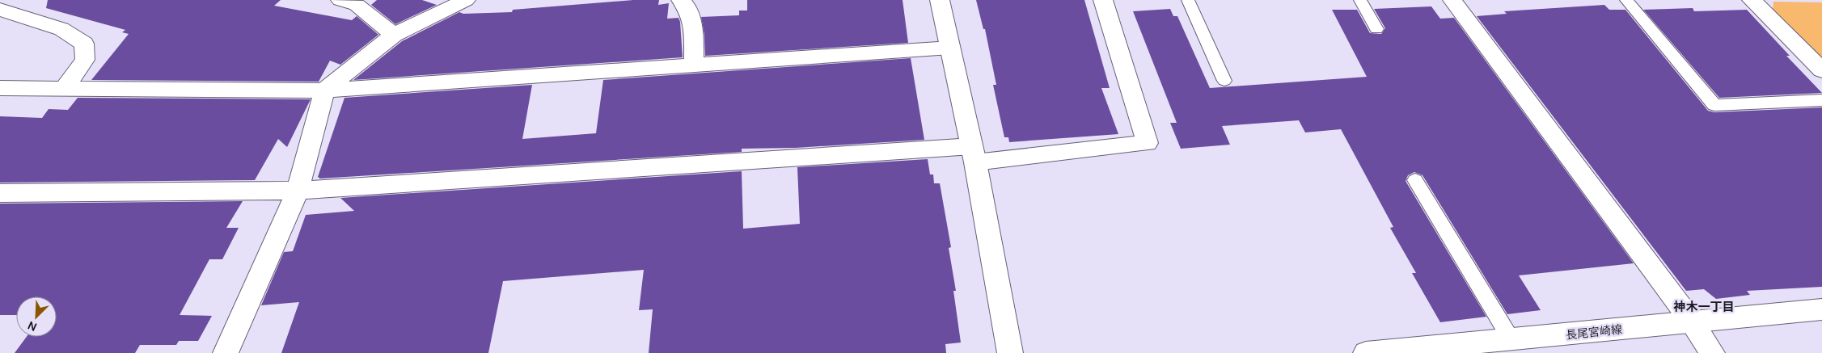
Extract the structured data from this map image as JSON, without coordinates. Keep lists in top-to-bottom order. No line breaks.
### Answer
{"streets":{"street":["長尾宮崎線"]},"districts":["神木一丁目"],"north":"bottom left"}
